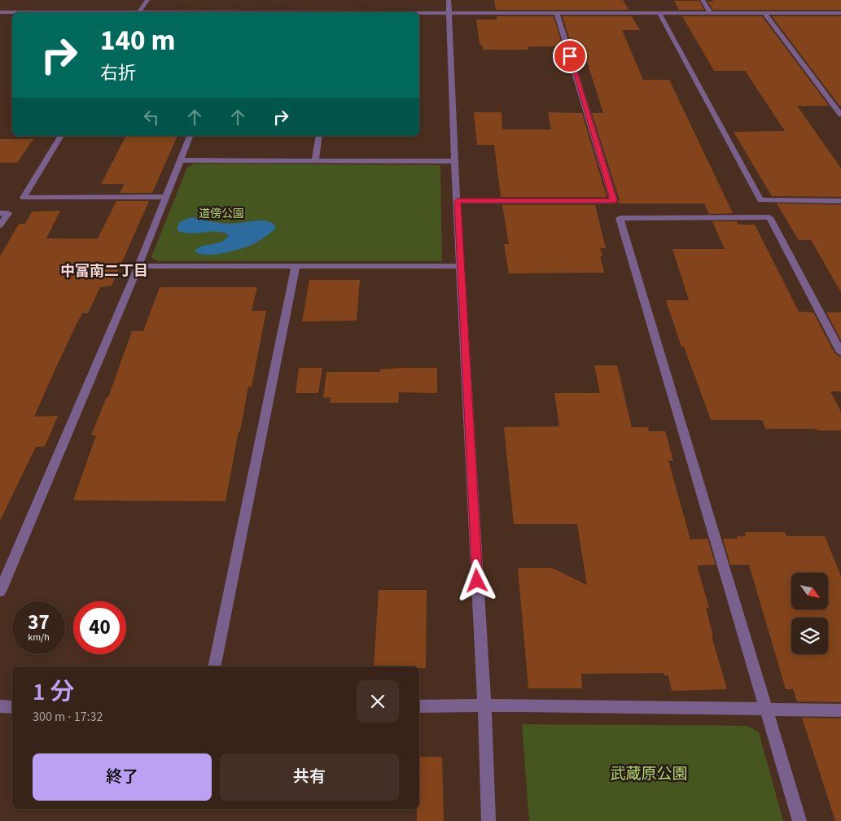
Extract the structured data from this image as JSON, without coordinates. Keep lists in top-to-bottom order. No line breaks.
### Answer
{"districts":["中富南二丁目"],"parks":["道傍公園","武蔵原公園"],"north":"bottom right","page":{"turn":["140 m","右折"],"speed":"37 km/h","limit":"40","heading":["1 分","300 m · 17:32"],"buttons":["終了","共有"]}}
